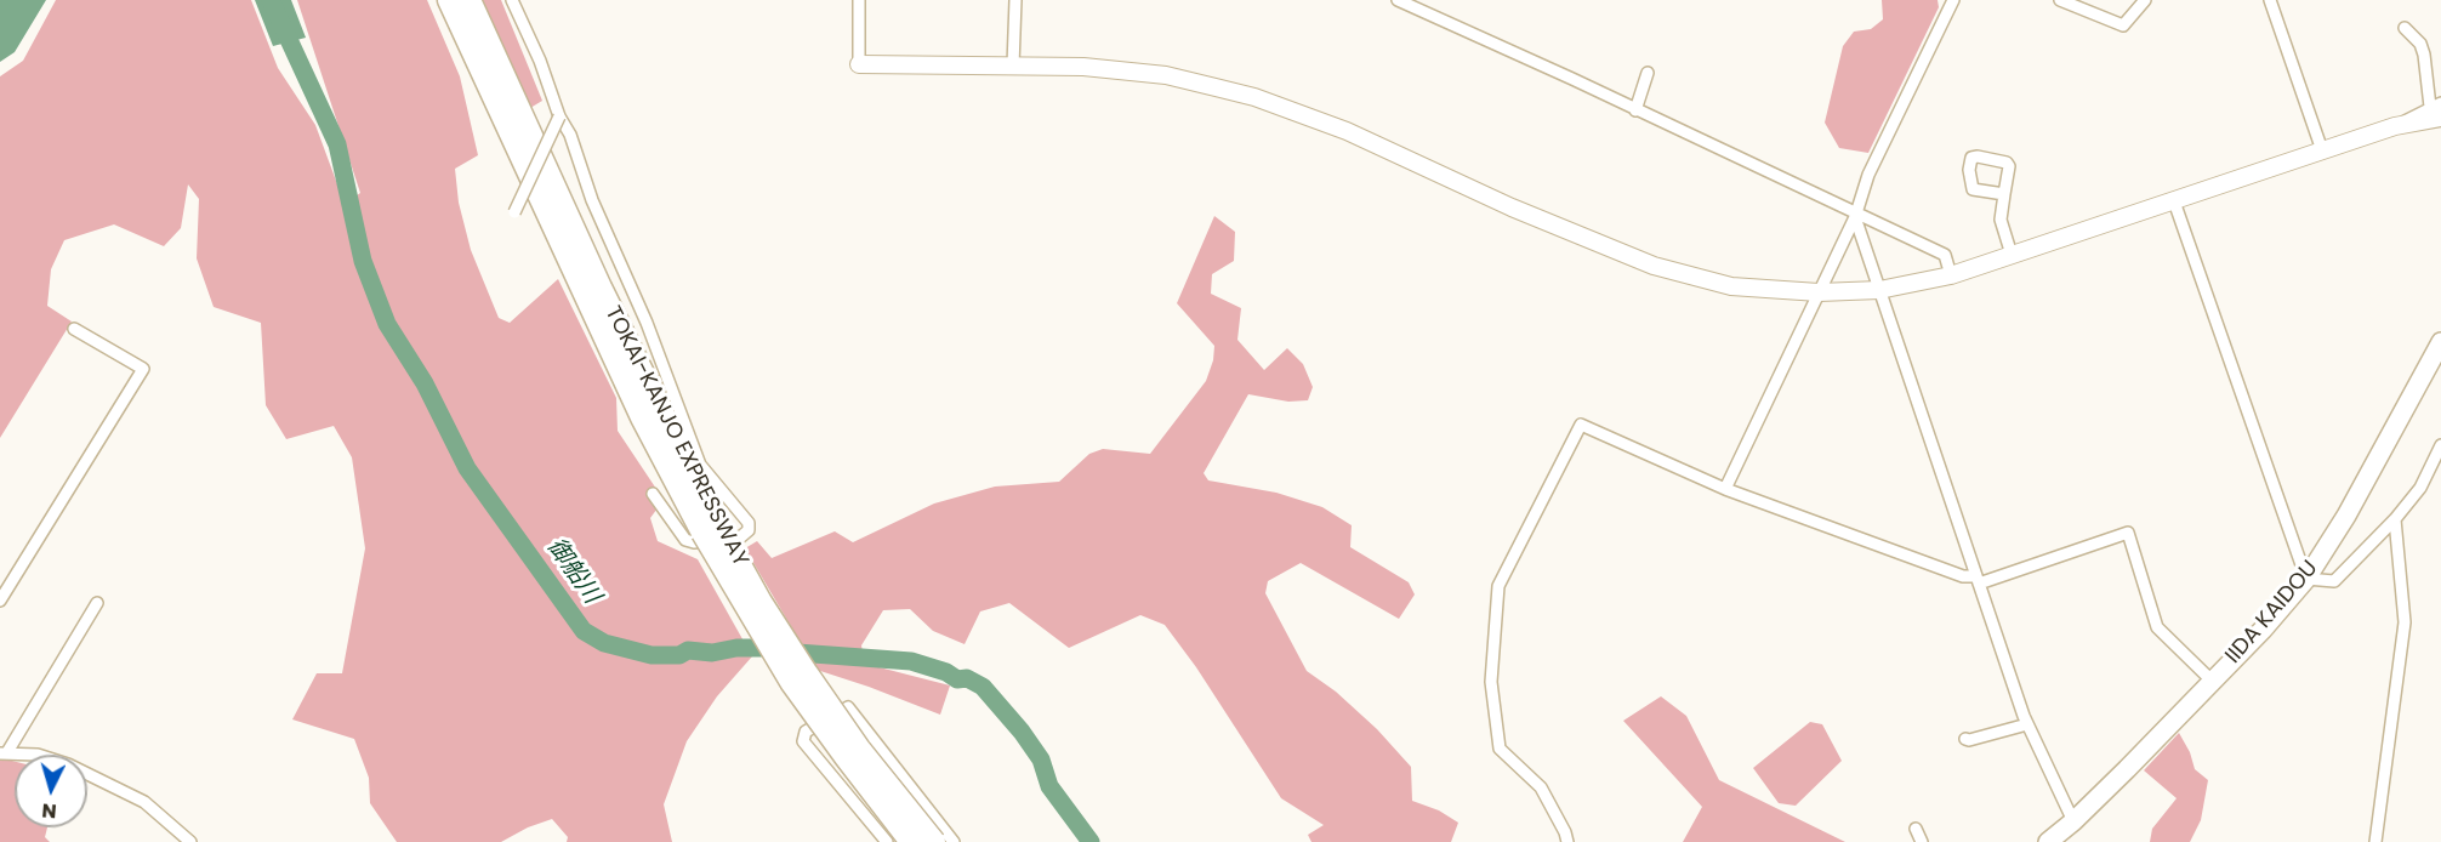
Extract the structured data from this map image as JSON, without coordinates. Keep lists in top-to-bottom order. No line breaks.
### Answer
{"streets":{"highway":["TOKAI-KANJO EXPRESSWAY"],"main road":["IIDA KAIDOU"]},"water":["御船川"],"north":"bottom"}
